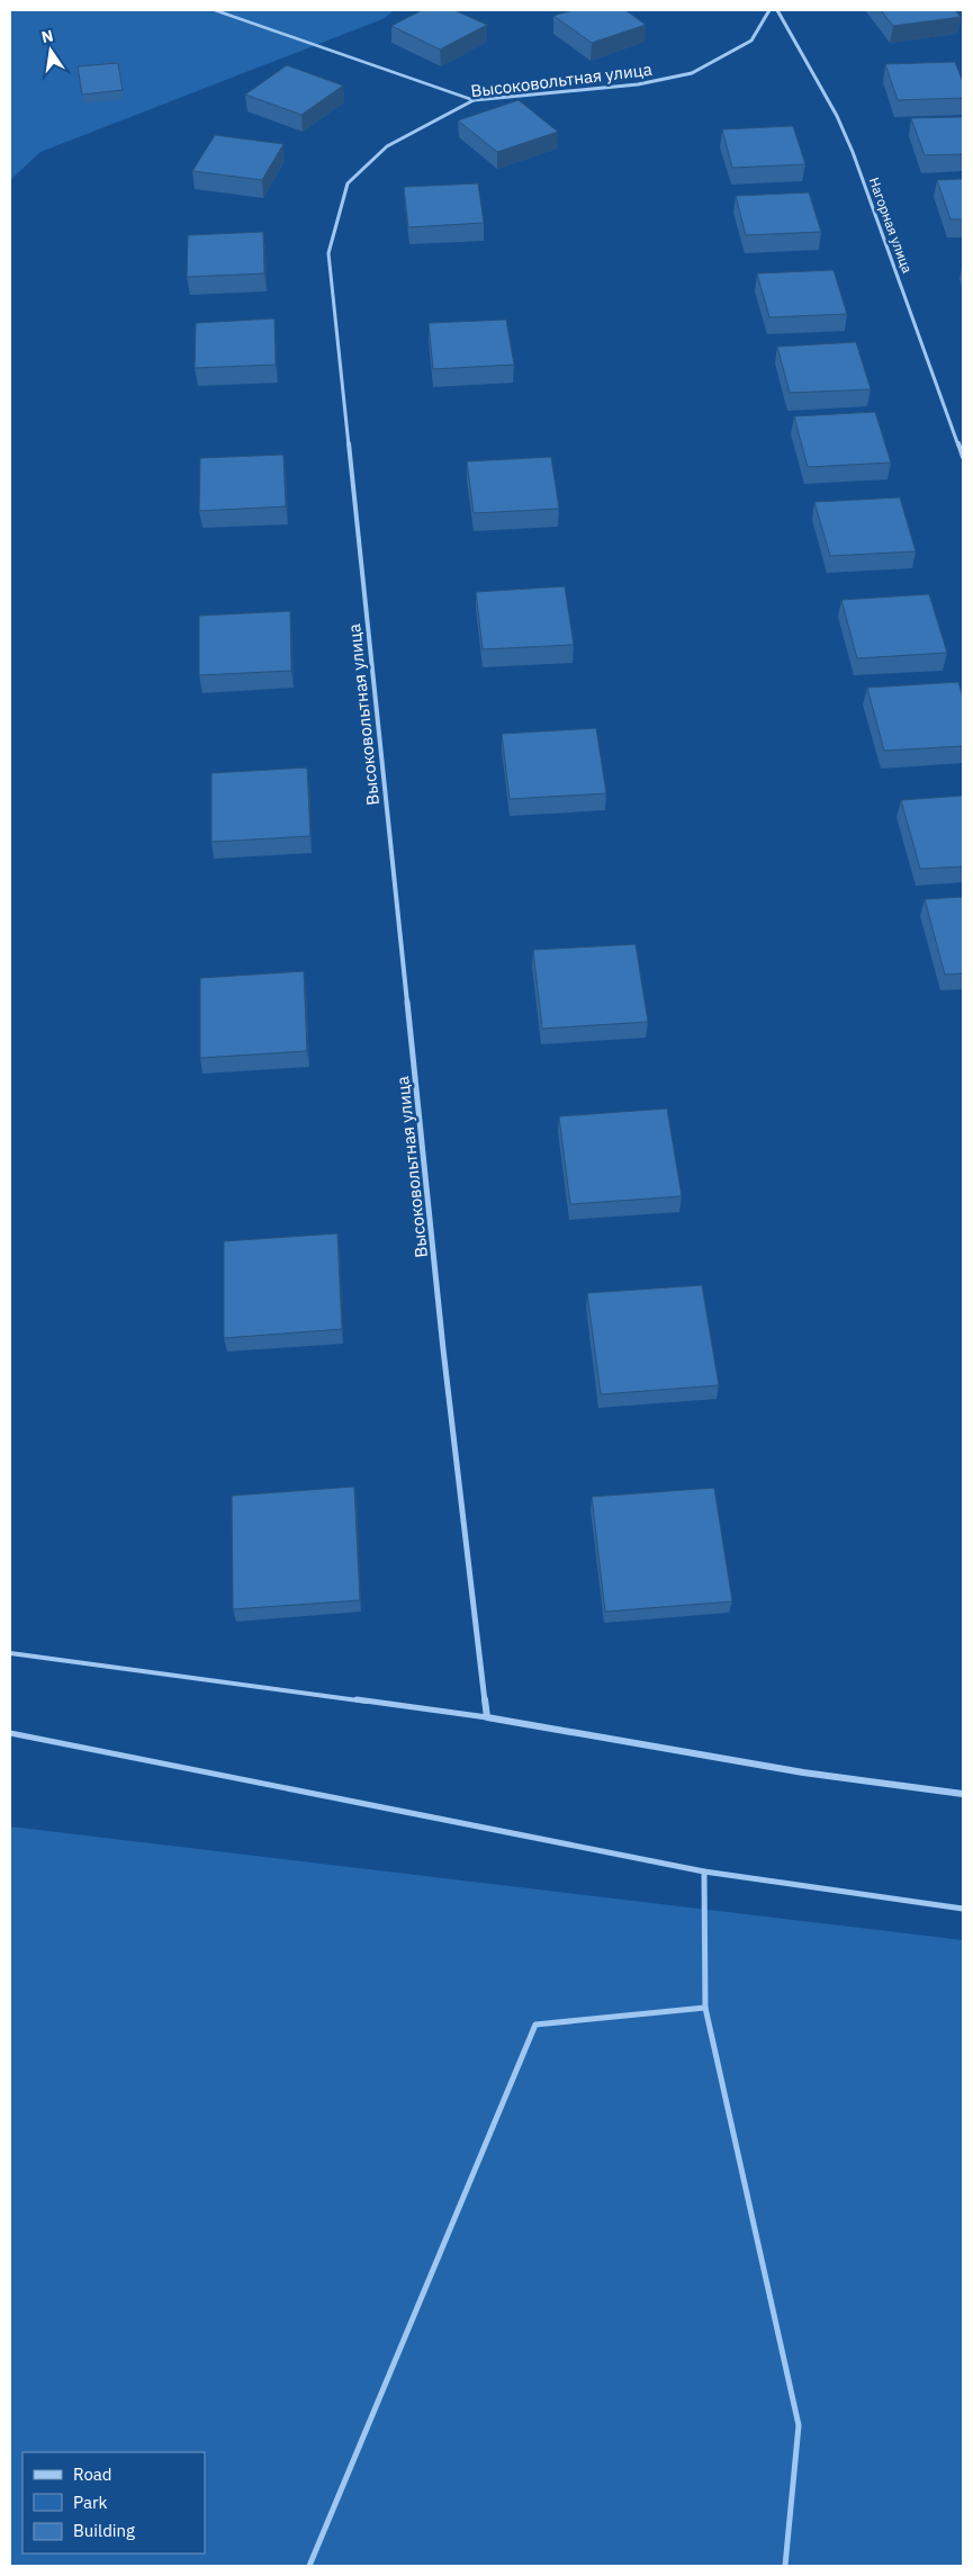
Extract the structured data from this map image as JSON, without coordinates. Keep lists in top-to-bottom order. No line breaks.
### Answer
{"streets":{"street":["Высоковольтная улица","Нагорная улица"]},"legend":["Road","Park","Building"],"north":"top"}
